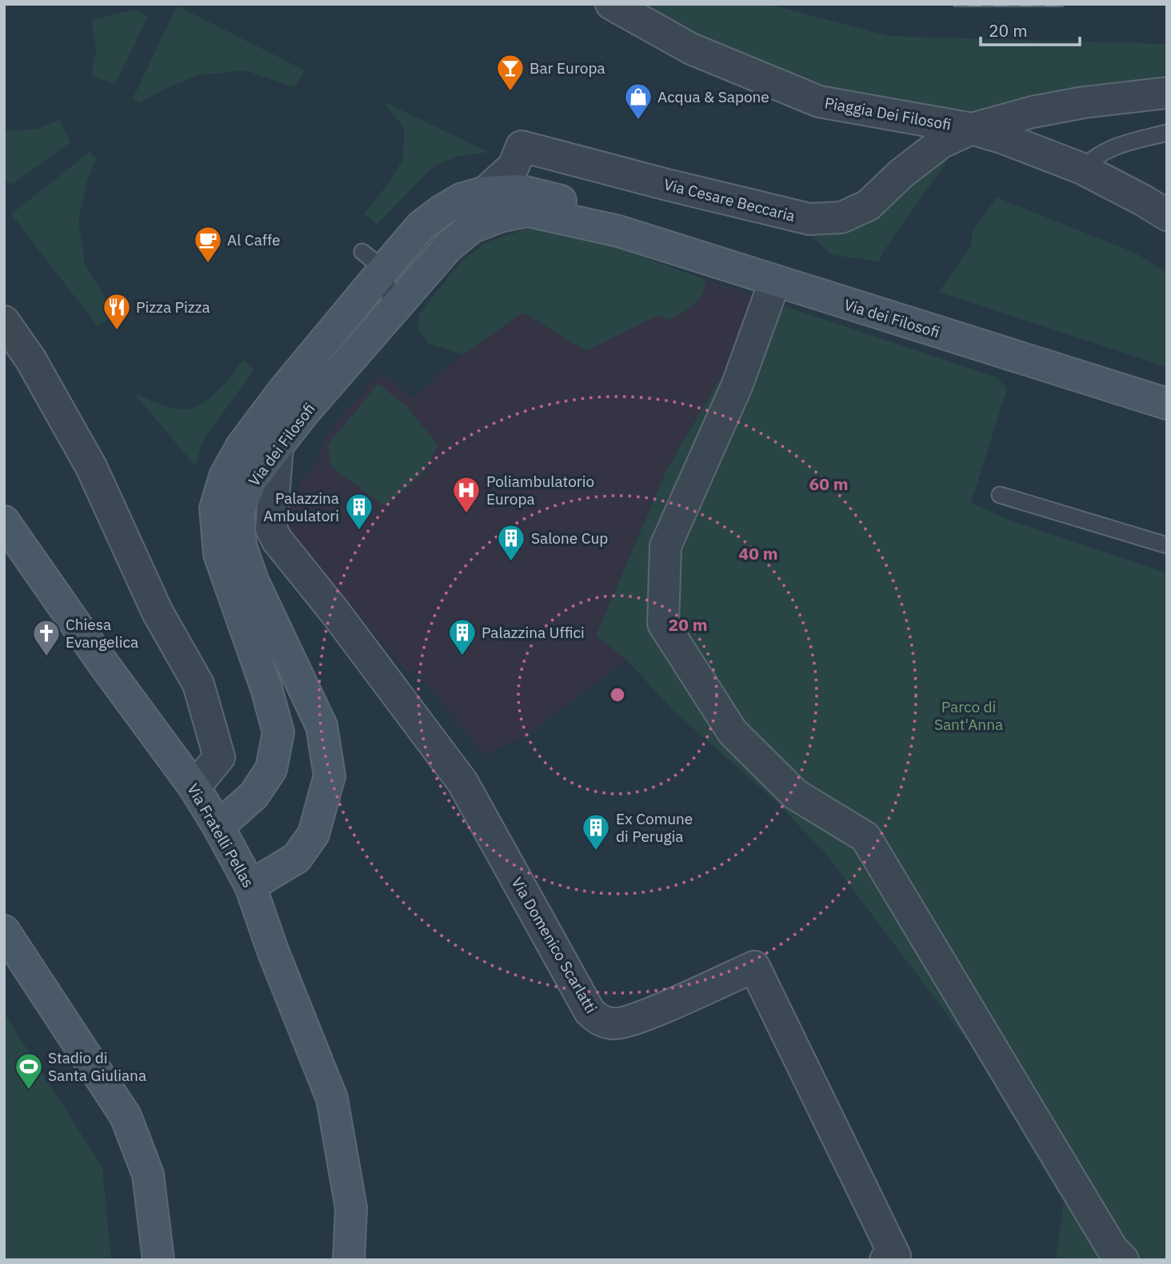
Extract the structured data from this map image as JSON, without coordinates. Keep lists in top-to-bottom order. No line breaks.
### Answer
{"streets":{"street":["Piaggia Dei Filosofi","Via Cesare Beccaria","Via dei Filosofi","Via Fratelli Pellas","Via Domenico Scarlatti"]},"crossings":[["Piaggia Dei Filosofi","Via Cesare Beccaria"],["Via Cesare Beccaria","Via dei Filosofi"],["Via dei Filosofi","Via Fratelli Pellas"],["Via dei Filosofi","Via Domenico Scarlatti"]],"parks":["Parco di Sant'Anna"],"places":{"bar":["Bar Europa"],"shop":["Acqua & Sapone"],"cafe":["Al Caffe"],"restaurant":["Pizza Pizza"],"hospital":["Poliambulatorio Europa"],"building":["Palazzina Ambulatori","Salone Cup","Palazzina Uffici","Ex Comune di Perugia"],"church":["Chiesa Evangelica"],"sports":["Stadio di Santa Giuliana"]},"scale_bar":"20 m","rings":["60 m","40 m","20 m"]}
